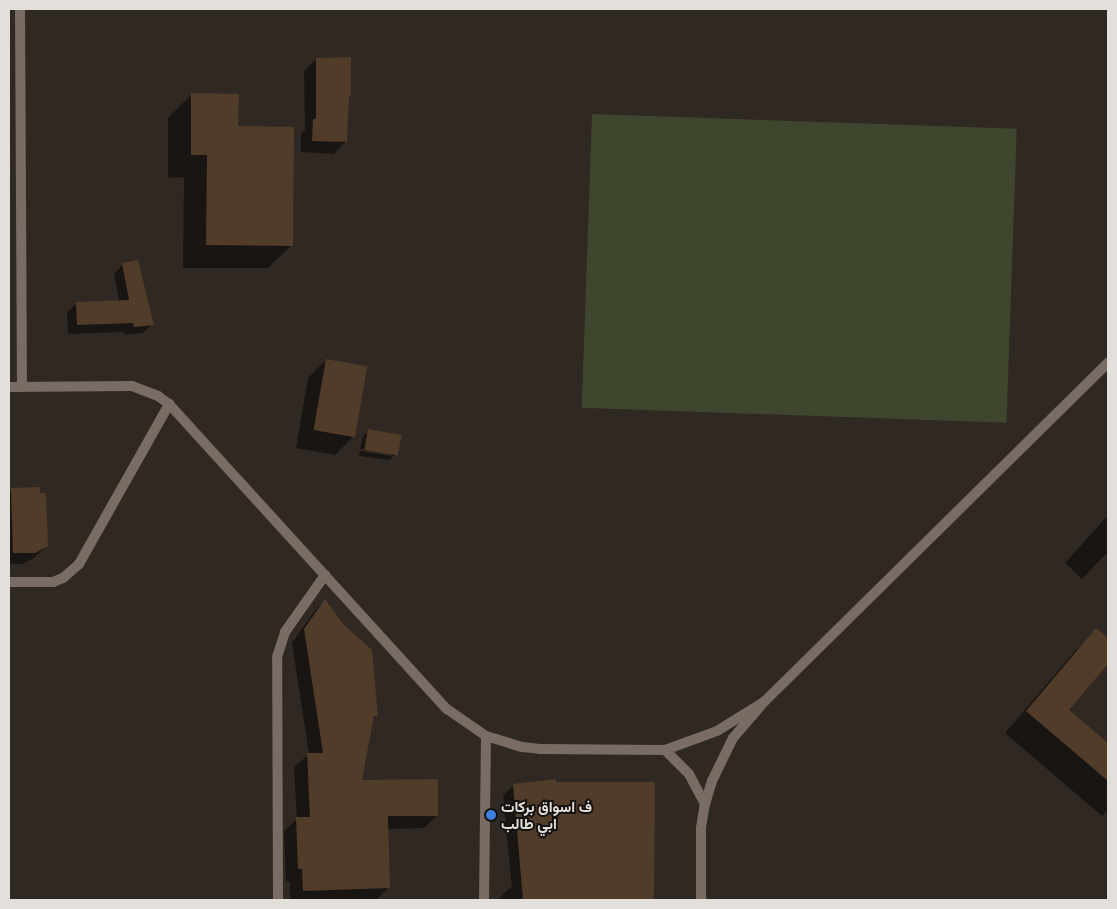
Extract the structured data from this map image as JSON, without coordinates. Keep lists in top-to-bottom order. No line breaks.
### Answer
{"places":["ف اسواق بركات ابي طالب"]}
